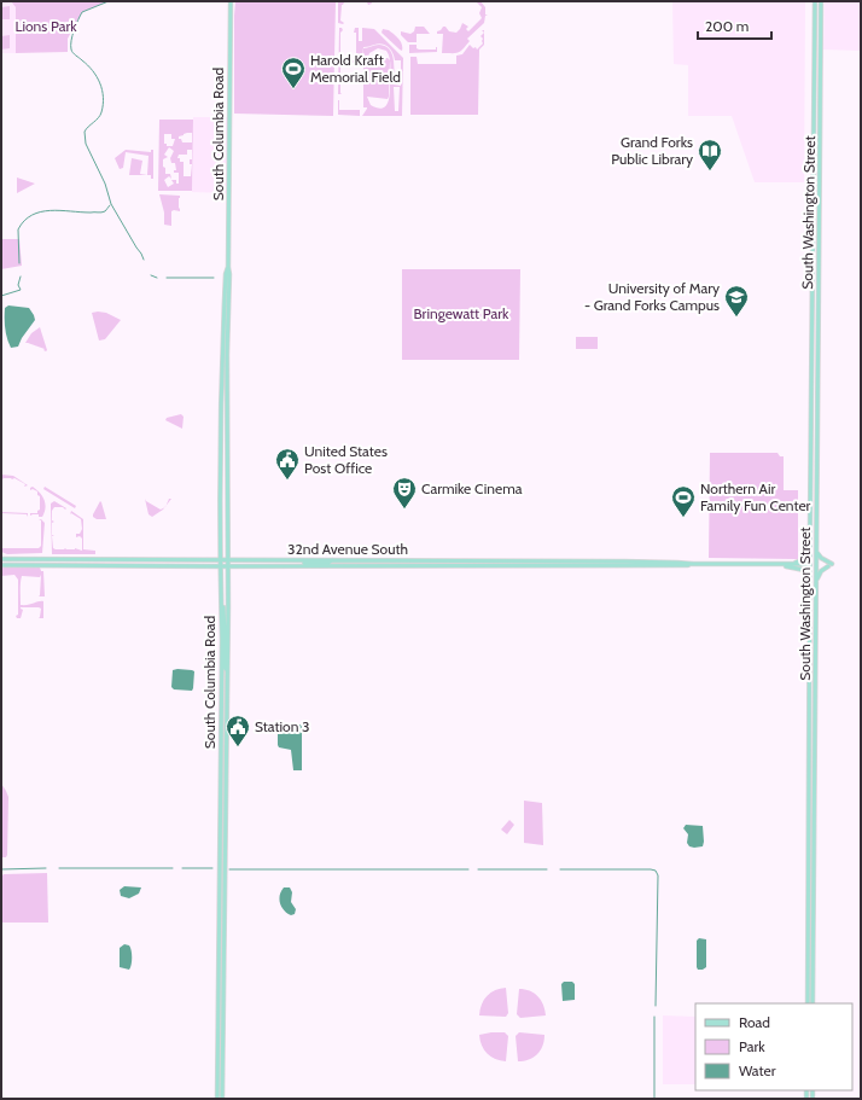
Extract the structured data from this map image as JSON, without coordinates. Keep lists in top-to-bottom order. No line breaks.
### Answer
{"streets":{"main road":["South Columbia Road","South Washington Street","32nd Avenue South"]},"crossings":[["South Columbia Road","32nd Avenue South"],["South Washington Street","32nd Avenue South"]],"parks":["Lions Park","Bringewatt Park"],"places":{"sports":["Harold Kraft Memorial Field","Northern Air Family Fun Center"],"library":["Grand Forks Public Library"],"school or university":["University of Mary - Grand Forks Campus"],"public building":["United States Post Office","Station 3"],"theatre":["Carmike Cinema"]},"legend":["Road","Park","Water"],"scale_bar":"200 m"}
